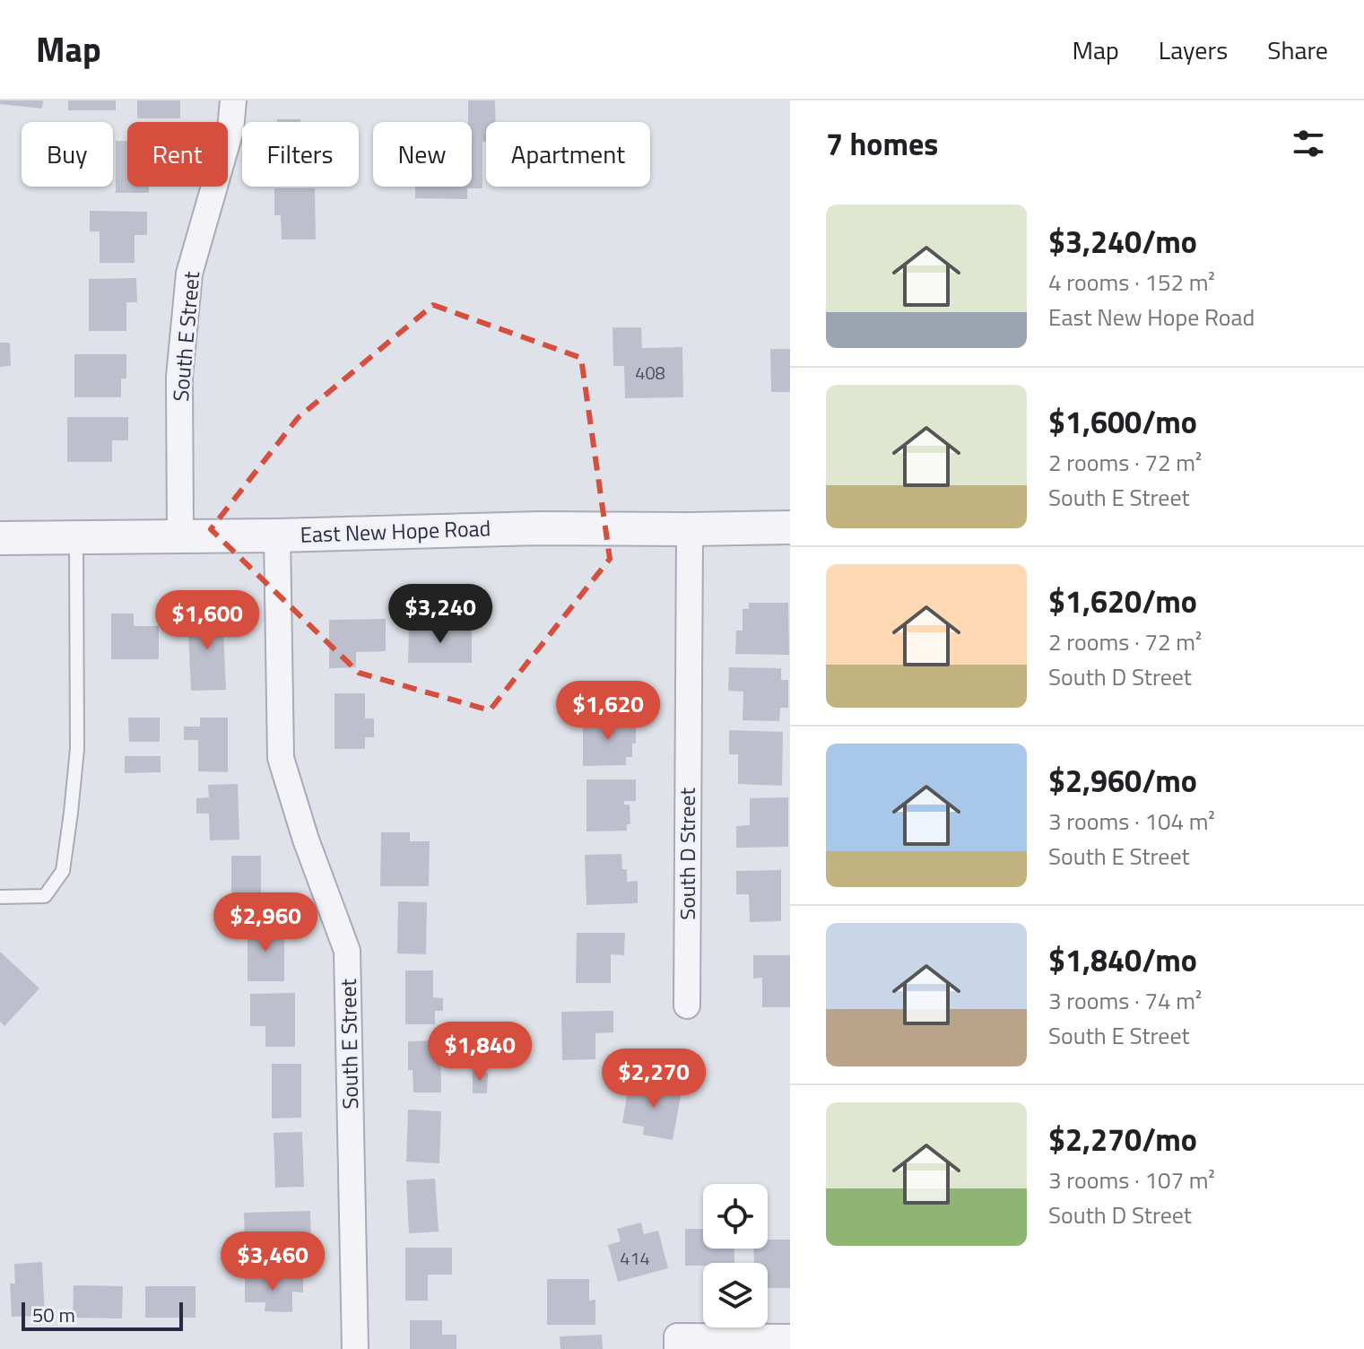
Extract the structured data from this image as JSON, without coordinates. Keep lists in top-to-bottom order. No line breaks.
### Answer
{"streets":{"street":["South E Street","East New Hope Road","South D Street"]},"crossings":[["South E Street","East New Hope Road"],["East New Hope Road","South D Street"]],"house_numbers":["408","414"],"scale_bar":"50 m","page":{"header":"Map","nav":["Map","Layers","Share"],"heading":"7 homes","chip":["Buy","Rent","Filters","New","Apartment"],"list":[{"name":"$3,240/mo","note":"4 rooms · 152 m² · East New Hope Road"},{"name":"$1,600/mo","note":"2 rooms · 72 m² · South E Street"},{"name":"$1,620/mo","note":"2 rooms · 72 m² · South D Street"},{"name":"$2,960/mo","note":"3 rooms · 104 m² · South E Street"},{"name":"$1,840/mo","note":"3 rooms · 74 m² · South E Street"},{"name":"$2,270/mo","note":"3 rooms · 107 m² · South D Street"}],"price":["$3,240","$1,600","$1,620","$2,960","$1,840","$2,270","$3,460"],"scale":"50 m"}}
